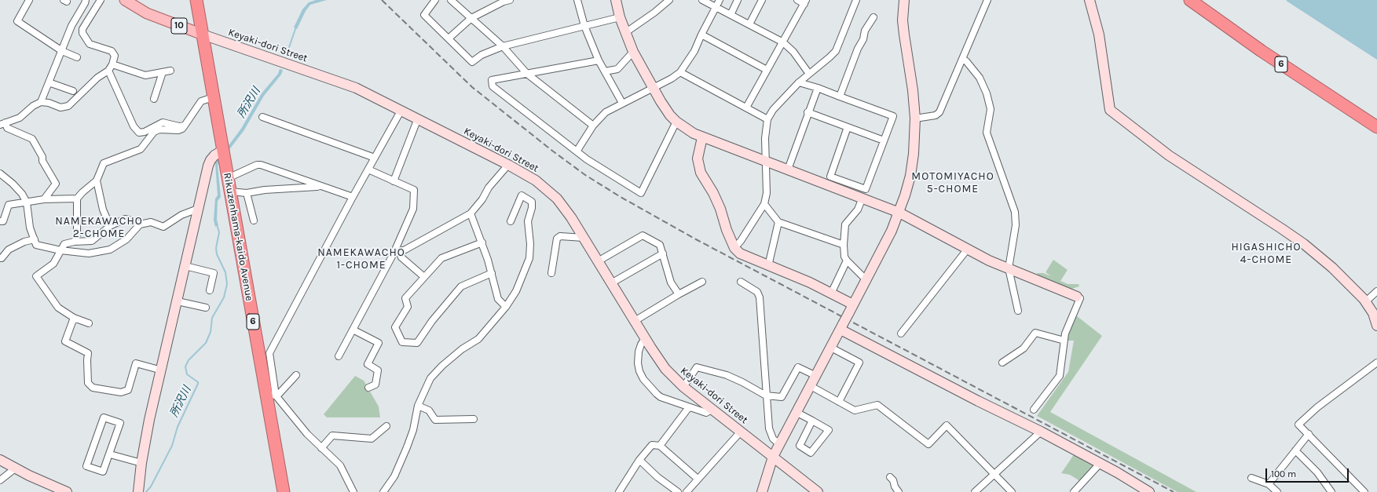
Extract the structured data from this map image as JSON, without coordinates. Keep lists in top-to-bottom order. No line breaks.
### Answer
{"streets":{"highway":["6","Rikuzenhama-kaido Avenue"],"main road":["10"],"street":["Keyaki-dori Street"]},"crossings":[["10","Keyaki-dori Street"],["10","Rikuzenhama-kaido Avenue"],["Keyaki-dori Street","Rikuzenhama-kaido Avenue"]],"districts":["MOTOMIYACHO 5-CHOME","NAMEKAWACHO 2-CHOME","HIGASHICHO 4-CHOME","NAMEKAWACHO 1-CHOME"],"water":["所沢川"],"scale_bar":"100 m"}
